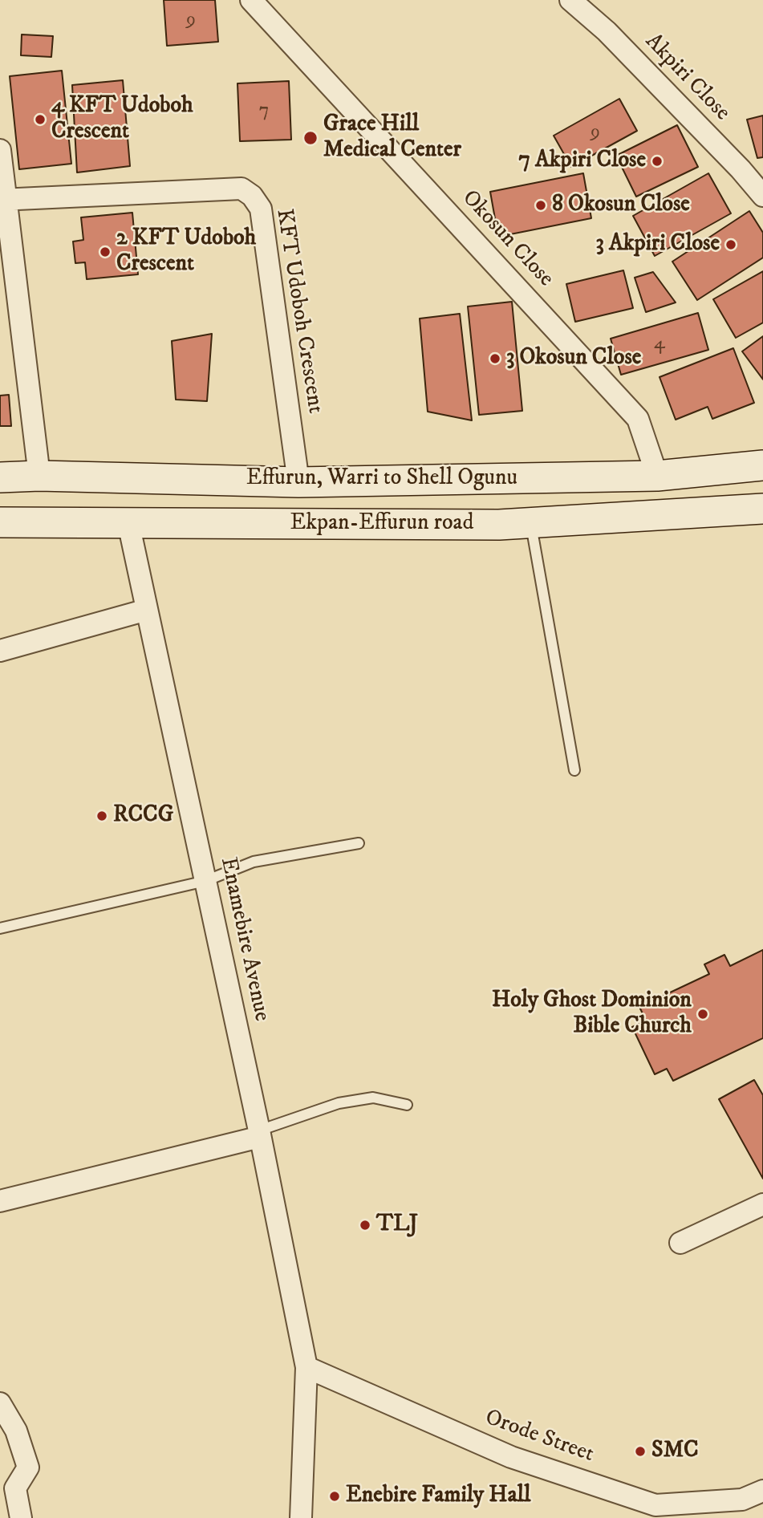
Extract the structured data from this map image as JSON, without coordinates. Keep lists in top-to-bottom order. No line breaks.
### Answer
{"streets":{"main road":["Effurun, Warri to Shell Ogunu","Ekpan-Effurun road"],"street":["Akpiri Close","Okosun Close","KFT Udoboh Crescent","Enamebire Avenue","Orode Street"]},"crossings":[["Okosun Close","Effurun, Warri to Shell Ogunu"],["KFT Udoboh Crescent","Effurun, Warri to Shell Ogunu"],["Ekpan-Effurun road","Enamebire Avenue"],["Enamebire Avenue","Orode Street"]],"places":["4 KFT Udoboh Crescent","Grace Hill Medical Center","7 Akpiri Close","8 Okosun Close","3 Akpiri Close","2 KFT Udoboh Crescent","3 Okosun Close","RCCG","Holy Ghost Dominion Bible Church","TLJ","SMC","Enebire Family Hall"],"house_numbers":["9","7","9","4"]}
